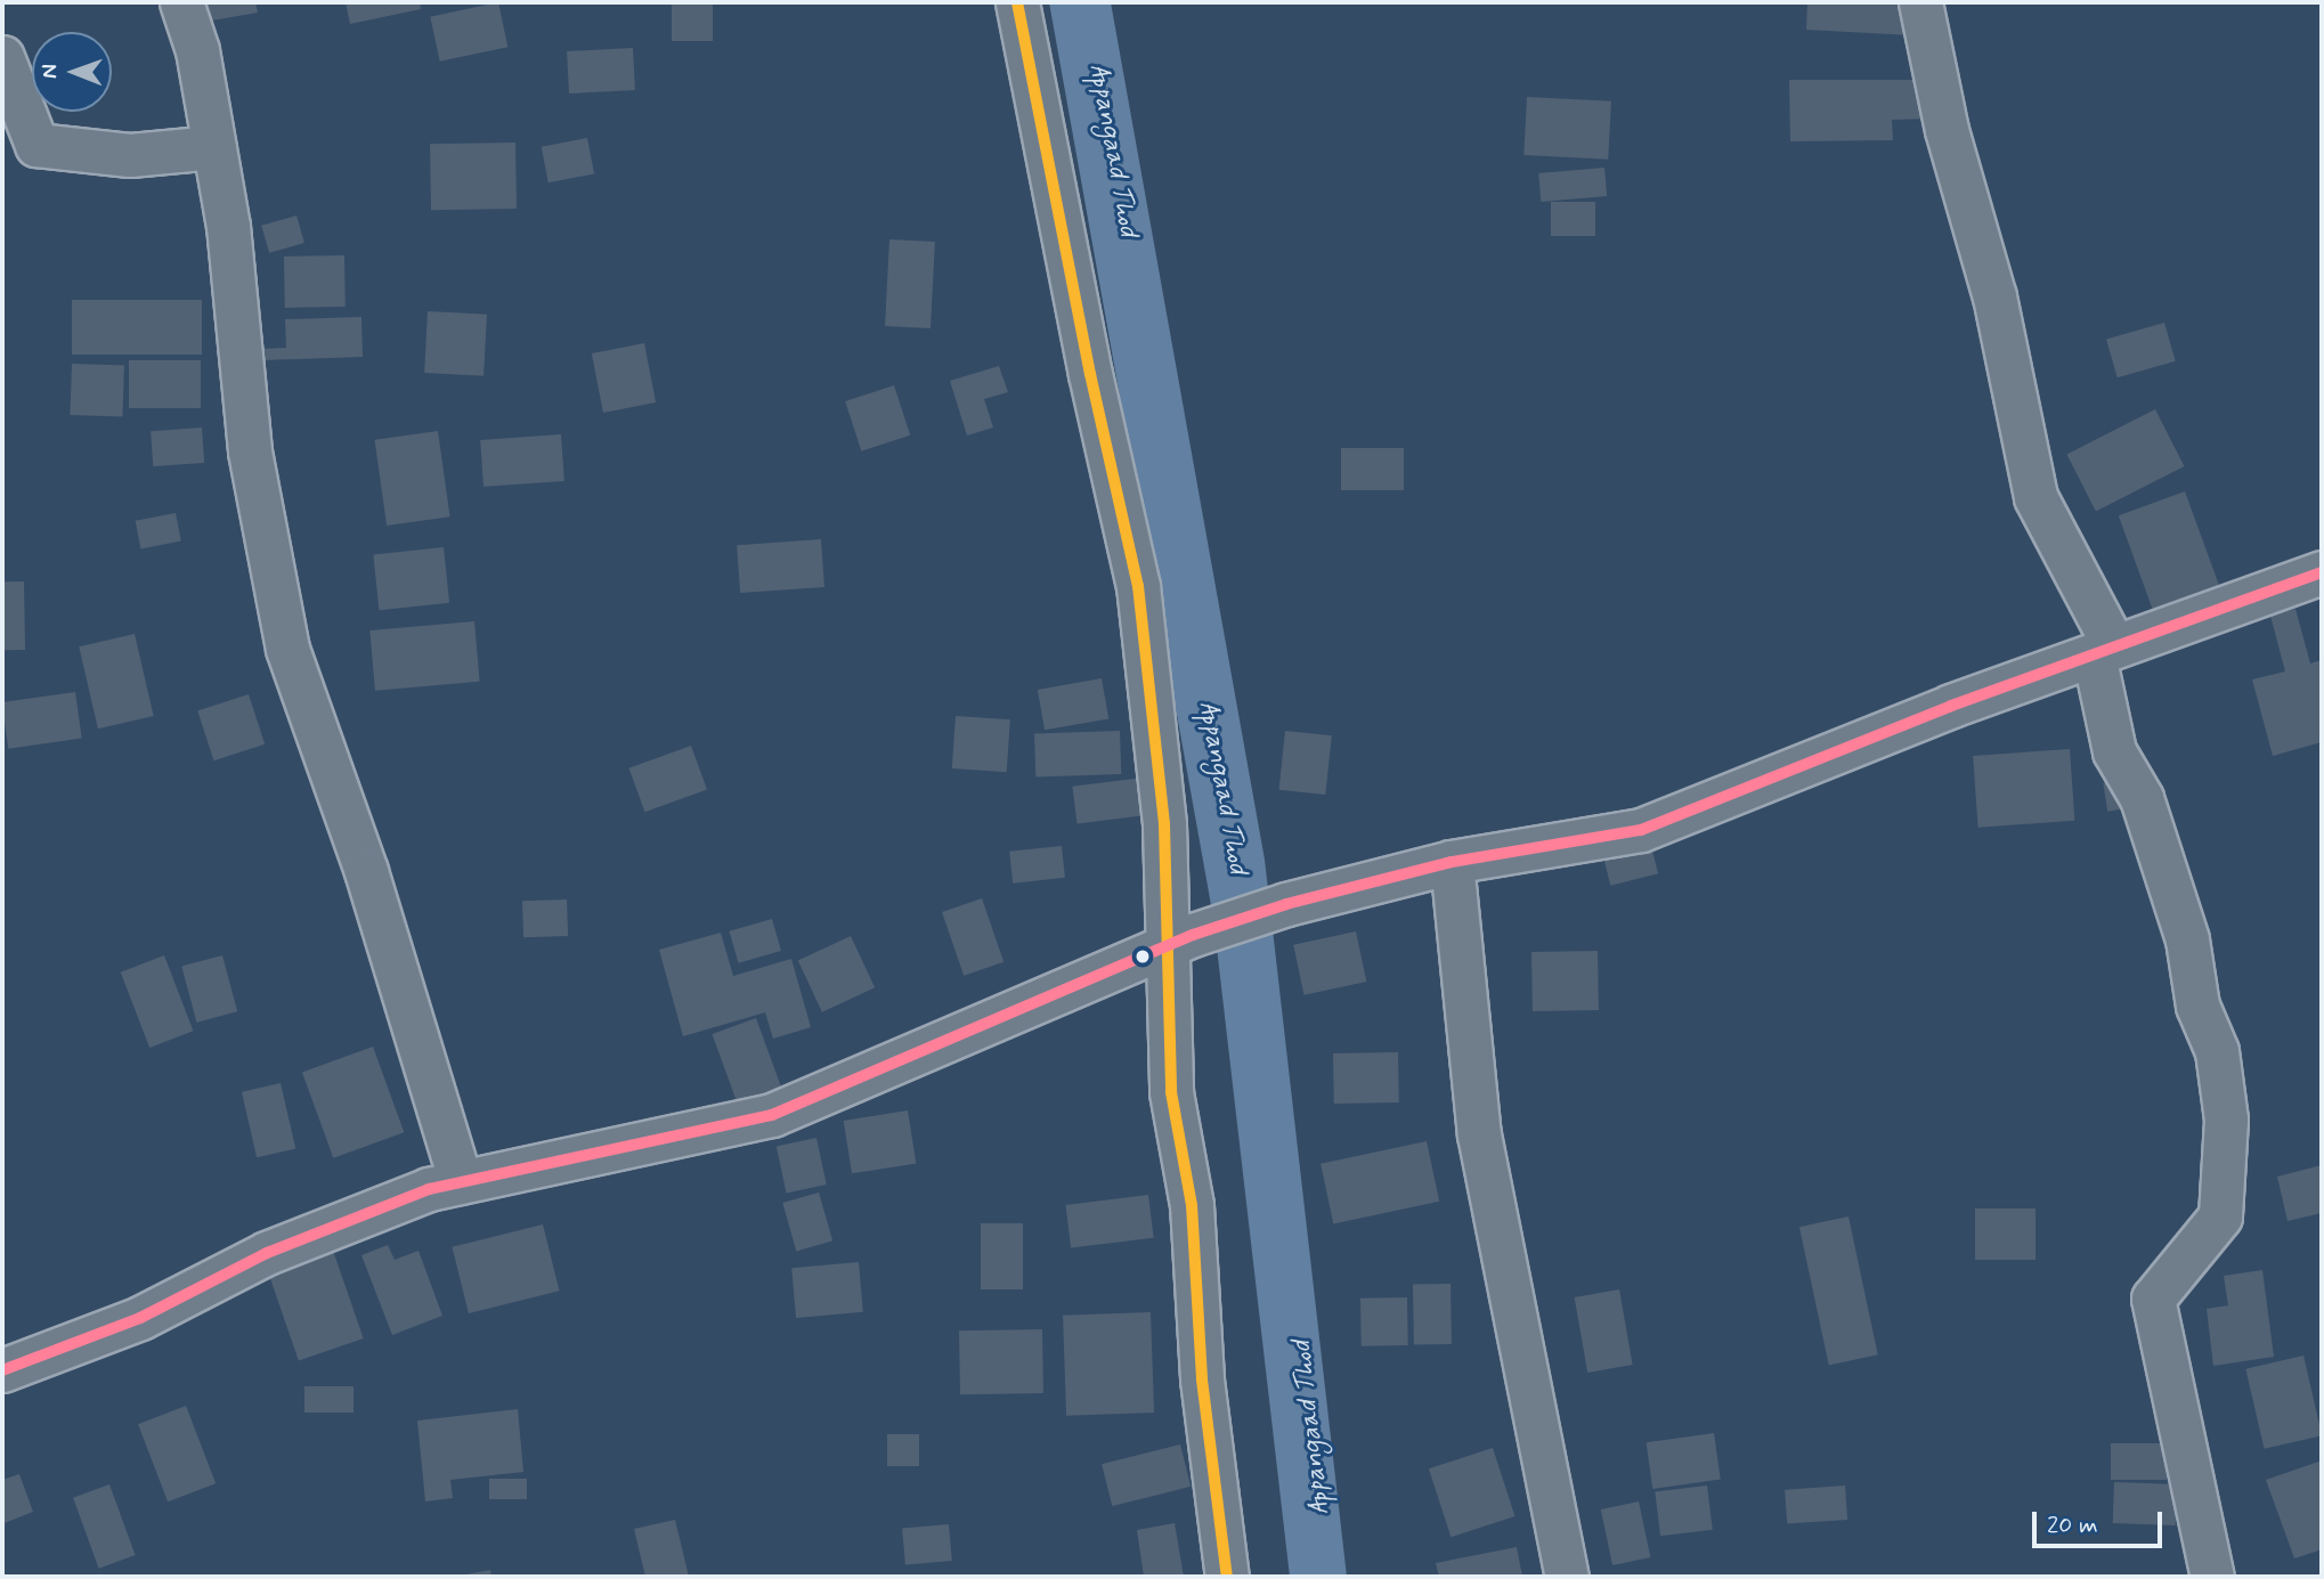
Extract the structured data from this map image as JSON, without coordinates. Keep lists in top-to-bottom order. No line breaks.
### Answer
{"water":["Appangaad Thod"],"scale_bar":"20 m","north":"left"}
